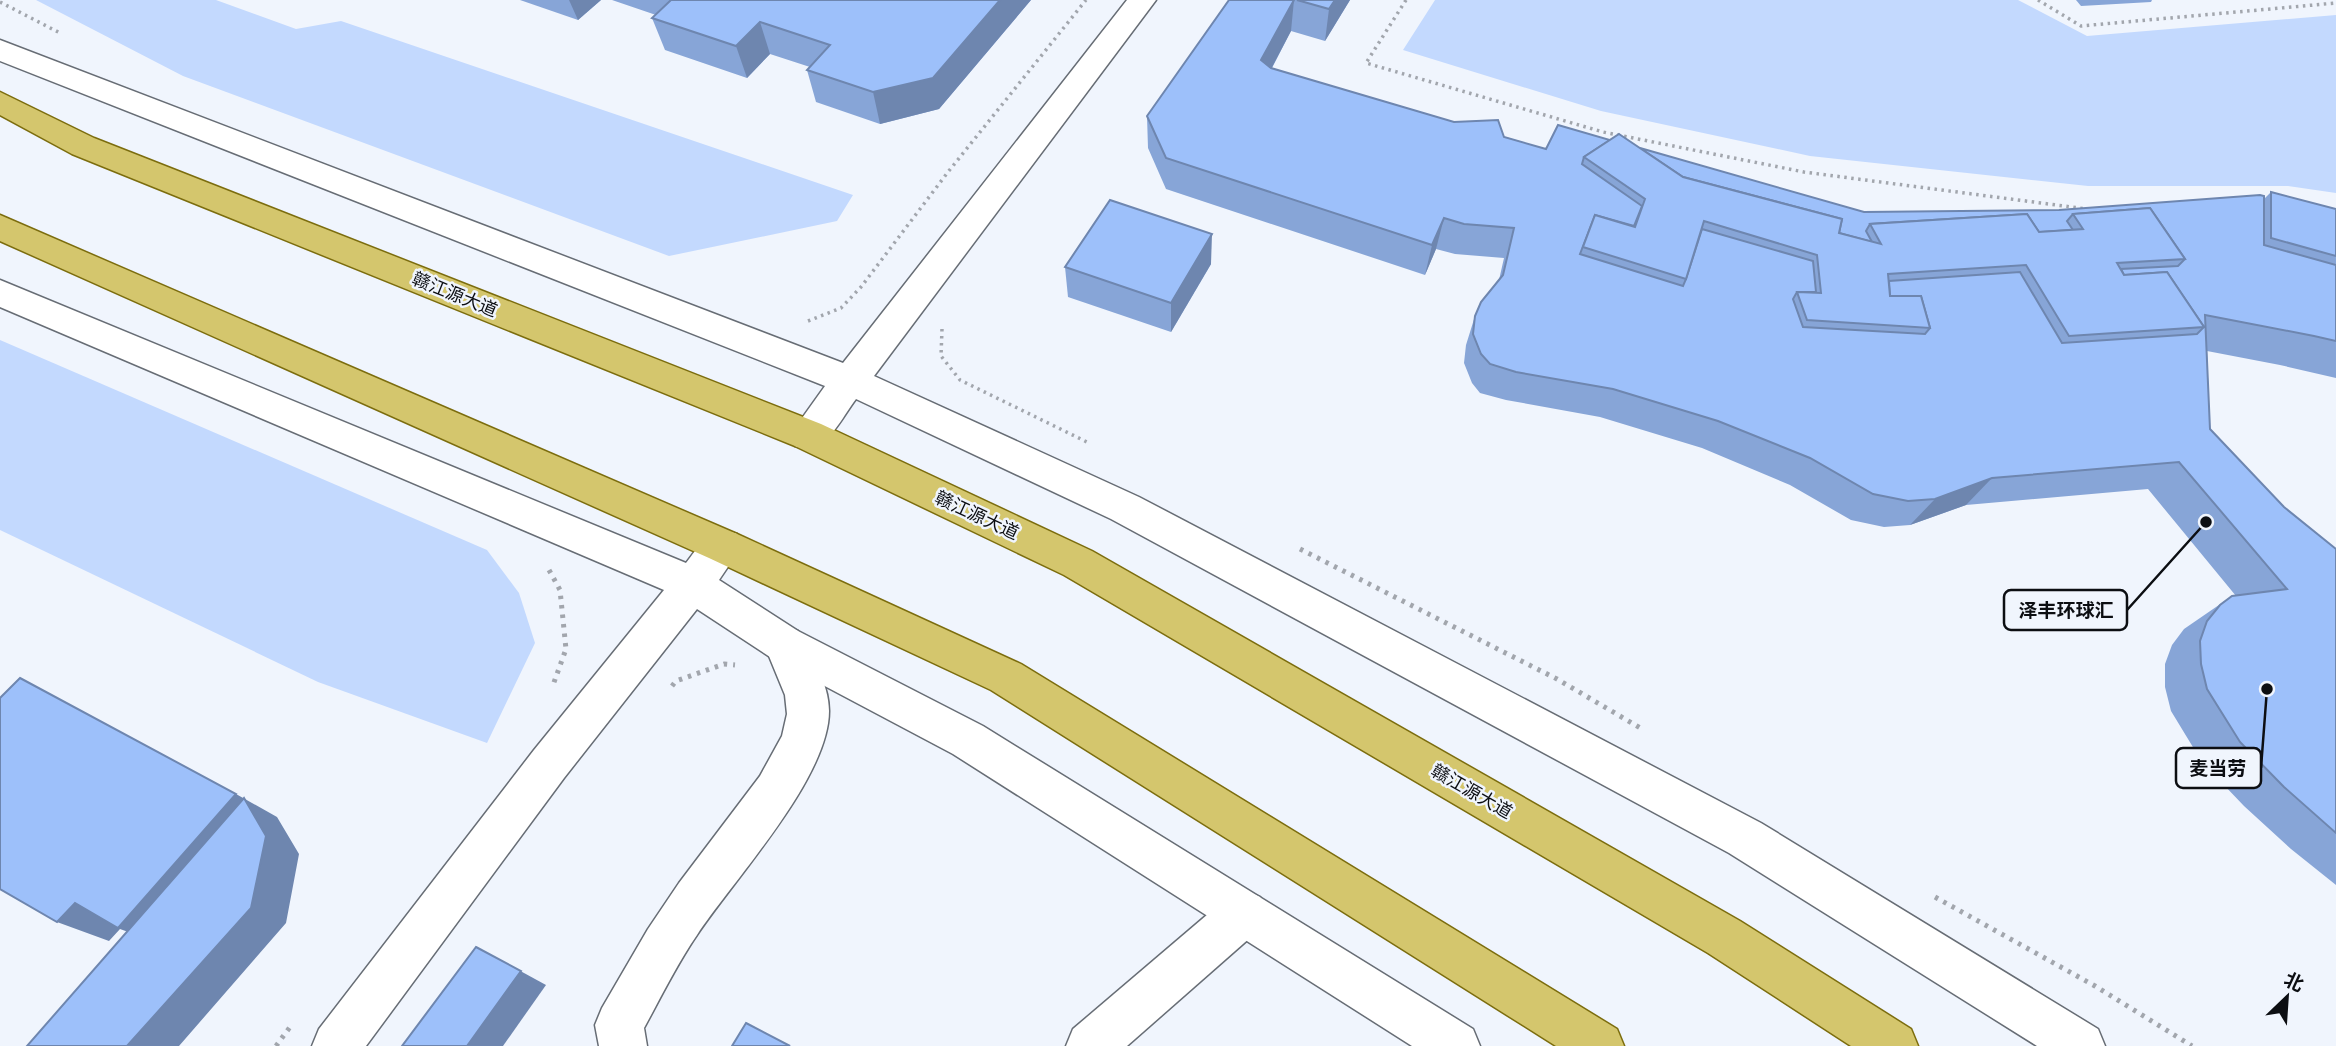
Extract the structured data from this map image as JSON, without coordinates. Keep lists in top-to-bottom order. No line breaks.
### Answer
{"streets":{"main road":["赣江源大道"]},"places":["泽丰环球汇","麦当劳"],"north":"top right"}
